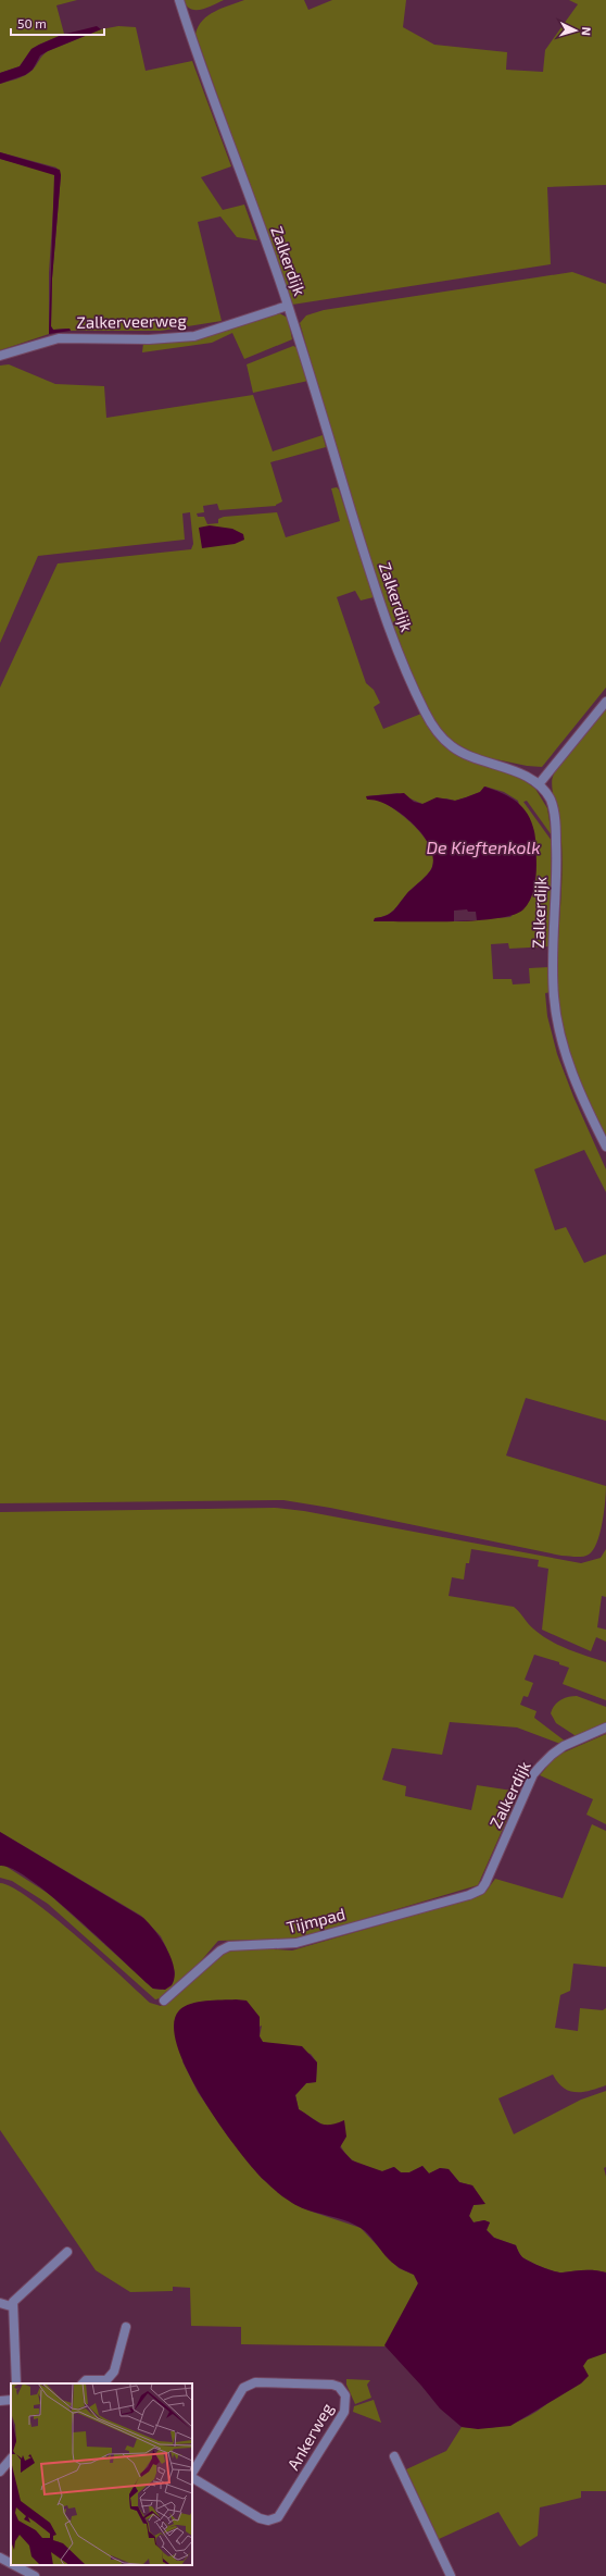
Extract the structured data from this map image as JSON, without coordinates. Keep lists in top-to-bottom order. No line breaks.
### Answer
{"streets":{"street":["Zalkerdijk","Zalkerveerweg","Tijmpad","Ankerweg"]},"crossings":[["Zalkerdijk","Zalkerveerweg"],["Zalkerdijk","Tijmpad"]],"water":["De Kieftenkolk"],"scale_bar":"50 m","north":"right"}
